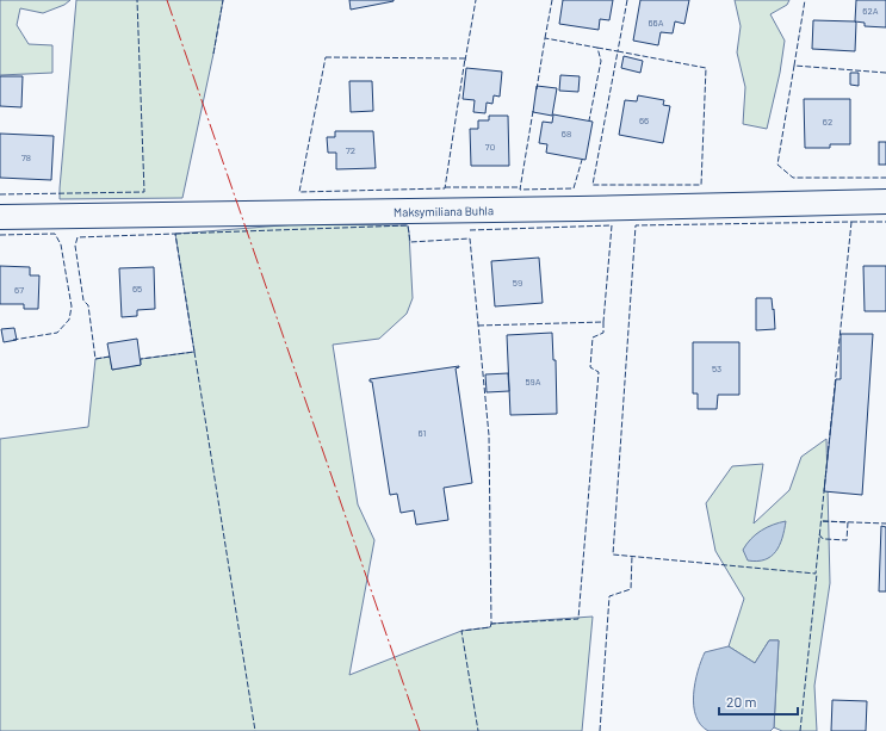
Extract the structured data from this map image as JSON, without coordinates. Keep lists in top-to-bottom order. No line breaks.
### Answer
{"streets":{"street":["Maksymiliana Buhla"]},"house_numbers":["62A","66A","66","62","68","70","72","78","59","65","67","53","59A","61"],"scale_bar":"20 m"}
